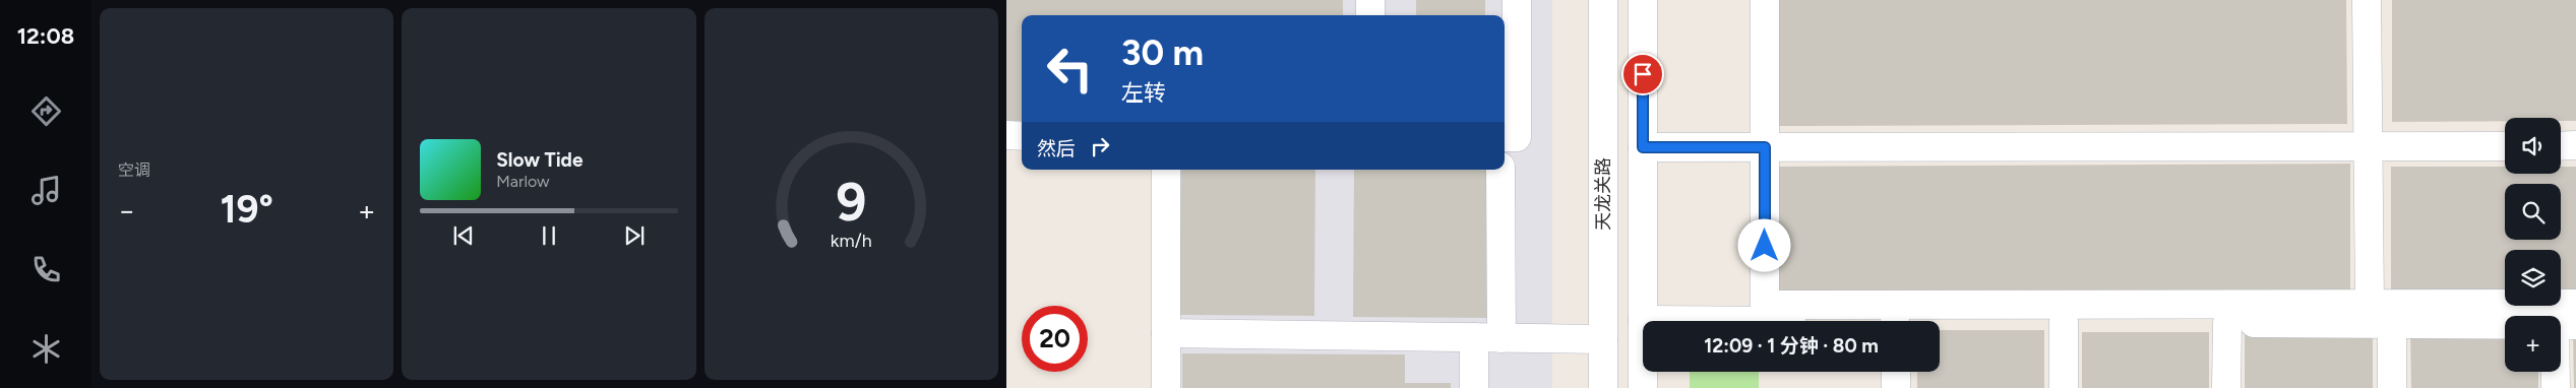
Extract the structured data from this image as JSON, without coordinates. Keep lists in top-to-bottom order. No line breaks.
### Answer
{"streets":{"street":["天龙关路"]},"page":{"tabs":"12:08","tile":"空调","turn":["30 m","左转"],"map_buttons":"+","then":"然后","song":["Slow Tide","Marlow"],"heat":["−","19°","+"],"limit":"20","trip":"12:09 · 1 分钟 · 80 m","gauge":["9","km/h"]}}
